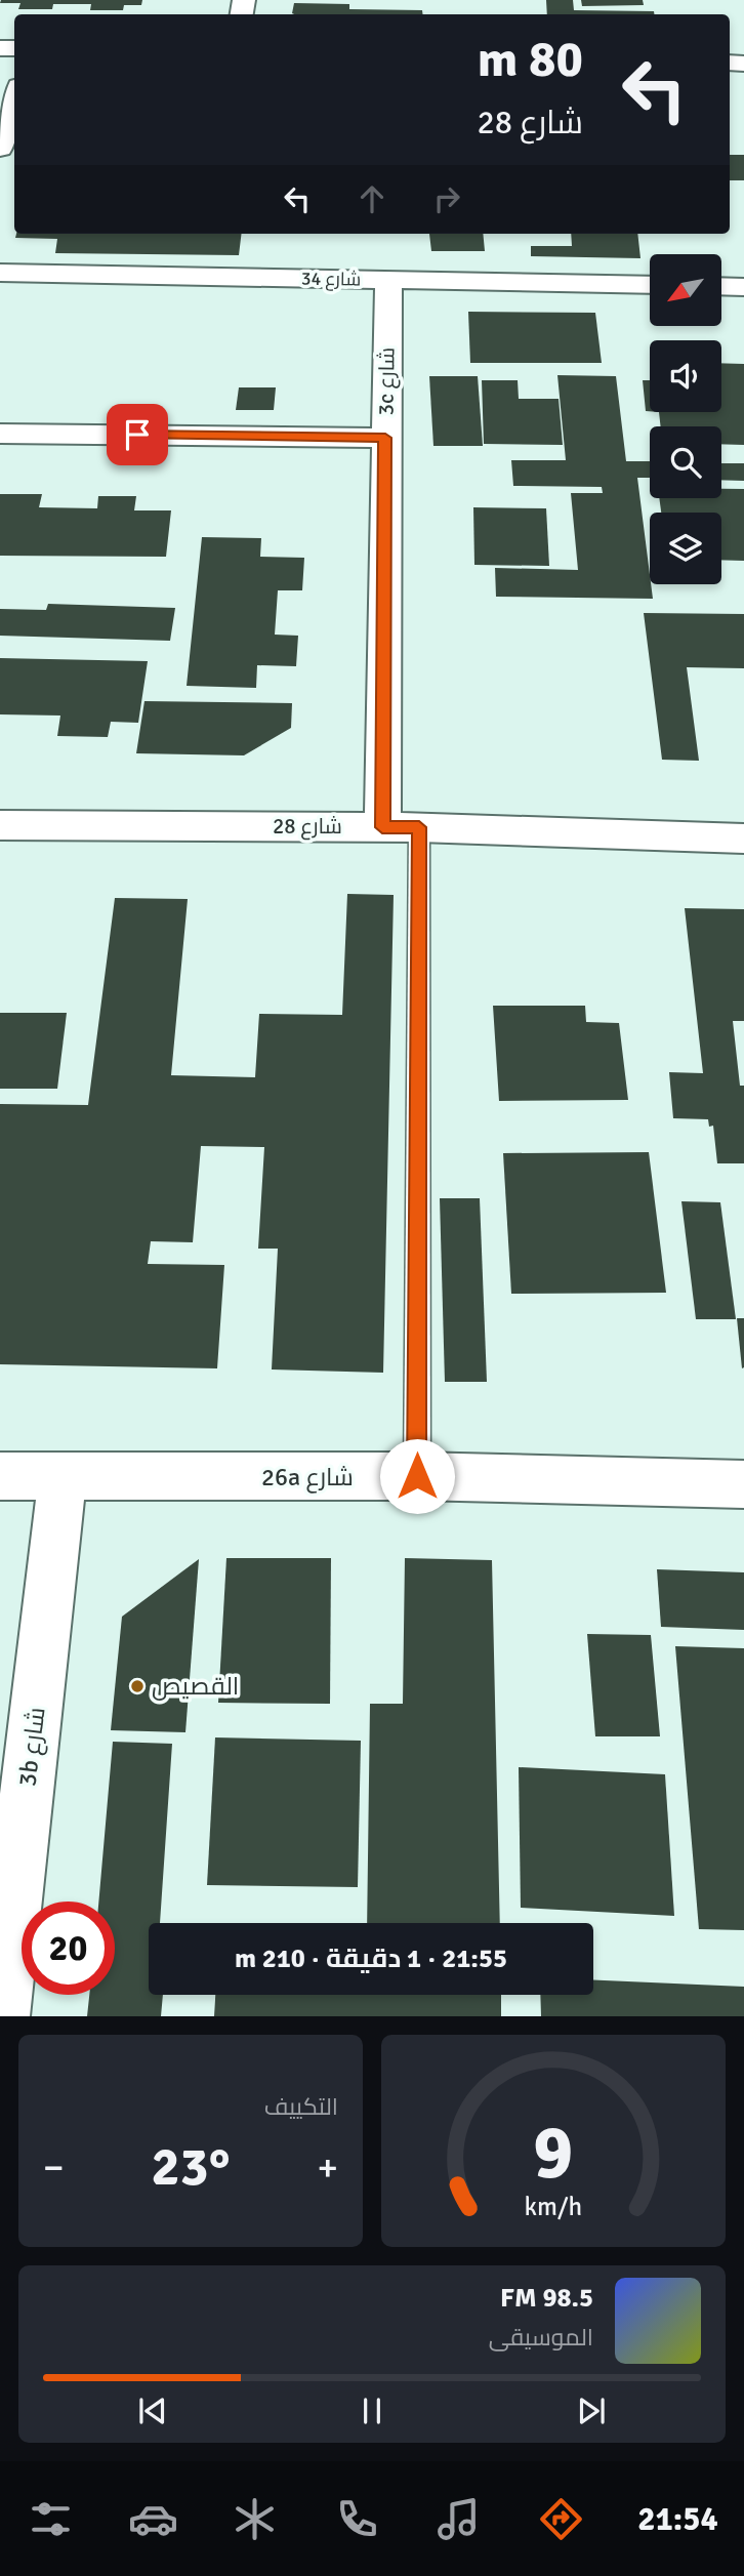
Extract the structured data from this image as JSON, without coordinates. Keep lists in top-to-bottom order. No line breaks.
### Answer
{"streets":{"street":["شارع 34","3c شارع","شارع 28","26a شارع","3b شارع"]},"crossings":[["شارع 34","3c شارع"],["3c شارع","شارع 28"],["26a شارع","3b شارع"]],"places":["القصيص"],"north":"bottom left","page":{"turn":["80 m","شارع 28"],"limit":"20","trip":"21:55 · 1 دقيقة · 210 m","tile":"التكييف","heat":["−","23°","+"],"song":["98.5 FM","الموسيقى"],"tabs":"21:54","gauge":["9","km/h"]}}
